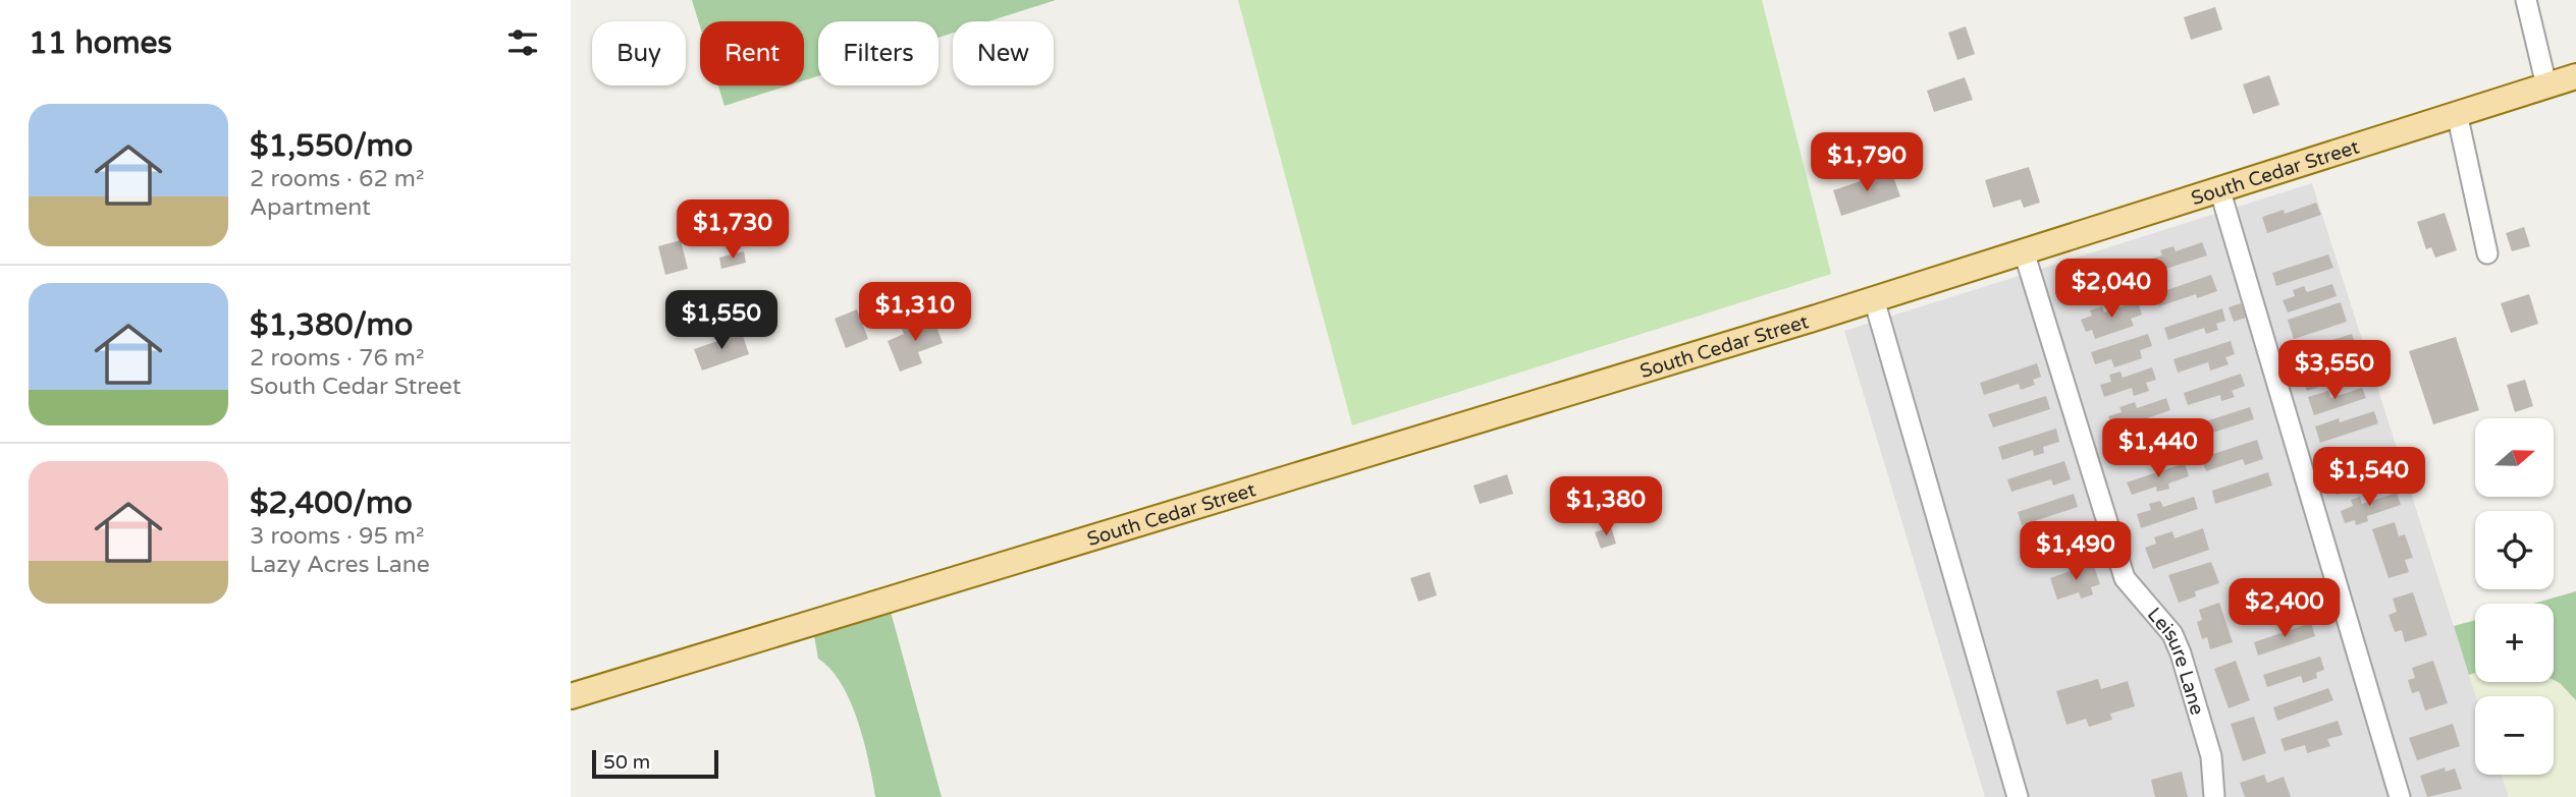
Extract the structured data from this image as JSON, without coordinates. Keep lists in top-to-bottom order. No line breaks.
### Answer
{"streets":{"main road":["South Cedar Street"],"street":["Leisure Lane"]},"crossings":[["South Cedar Street","Leisure Lane"]],"scale_bar":"50 m","north":"right","page":{"heading":"11 homes","chip":["Buy","Rent","Filters","New"],"list":[{"name":"$1,550/mo","note":"2 rooms · 62 m² · Apartment"},{"name":"$1,380/mo","note":"2 rooms · 76 m² · South Cedar Street"},{"name":"$2,400/mo","note":"3 rooms · 95 m² · Lazy Acres Lane"}],"price":["$1,790","$1,730","$2,040","$1,310","$1,550","$3,550","$1,440","$1,540","$1,380","$1,490","$2,400"],"map_buttons":["+","−"],"scale":"50 m"}}
